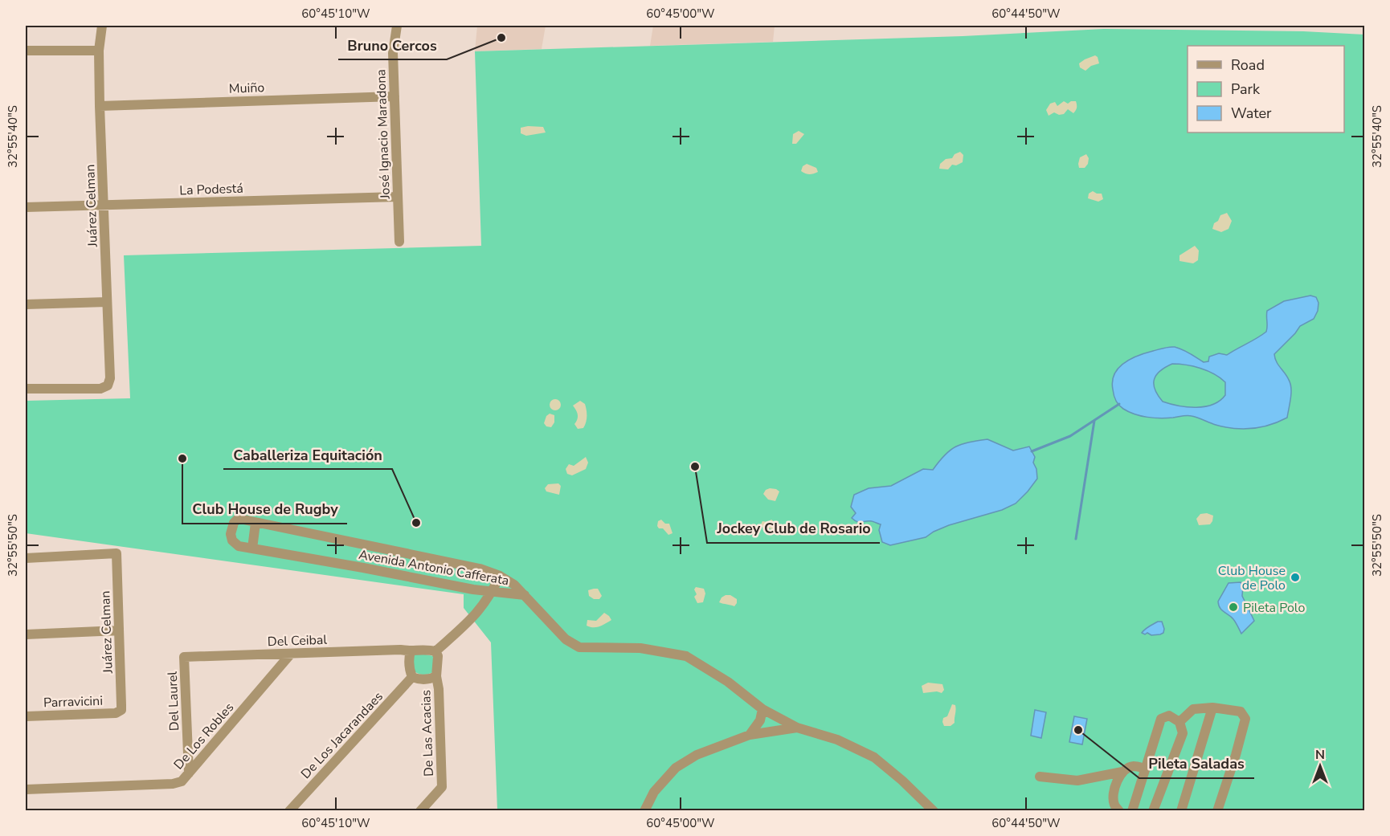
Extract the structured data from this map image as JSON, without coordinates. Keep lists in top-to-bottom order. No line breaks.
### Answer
{"streets":{"street":["Muiño","José Ignacio Maradona","La Podestá","Juárez Celman","Avenida Antonio Cafferata","Del Ceibal","Parravicini","Del Laurel","De Las Acacias","De Los Jacarandaes","De Los Robles"]},"crossings":[["Muiño","José Ignacio Maradona"],["Muiño","Juárez Celman"],["José Ignacio Maradona","La Podestá"],["La Podestá","Juárez Celman"],["Juárez Celman","Parravicini"],["Del Ceibal","Del Laurel"],["Del Ceibal","De Las Acacias"],["Del Ceibal","De Los Jacarandaes"],["Del Ceibal","De Los Robles"],["Del Laurel","De Los Robles"],["De Las Acacias","De Los Jacarandaes"]],"places":["Bruno Cercos","Club House de Rugby","Jockey Club de Rosario","Caballeriza Equitación","Club House de Polo","Pileta Polo","Pileta Saladas"],"legend":["Road","Park","Water"],"north":"top","coordinates":["60°45'10\"W","60°45'00\"W","60°44'50\"W","32°55'40\"S","32°55'50\"S"]}
